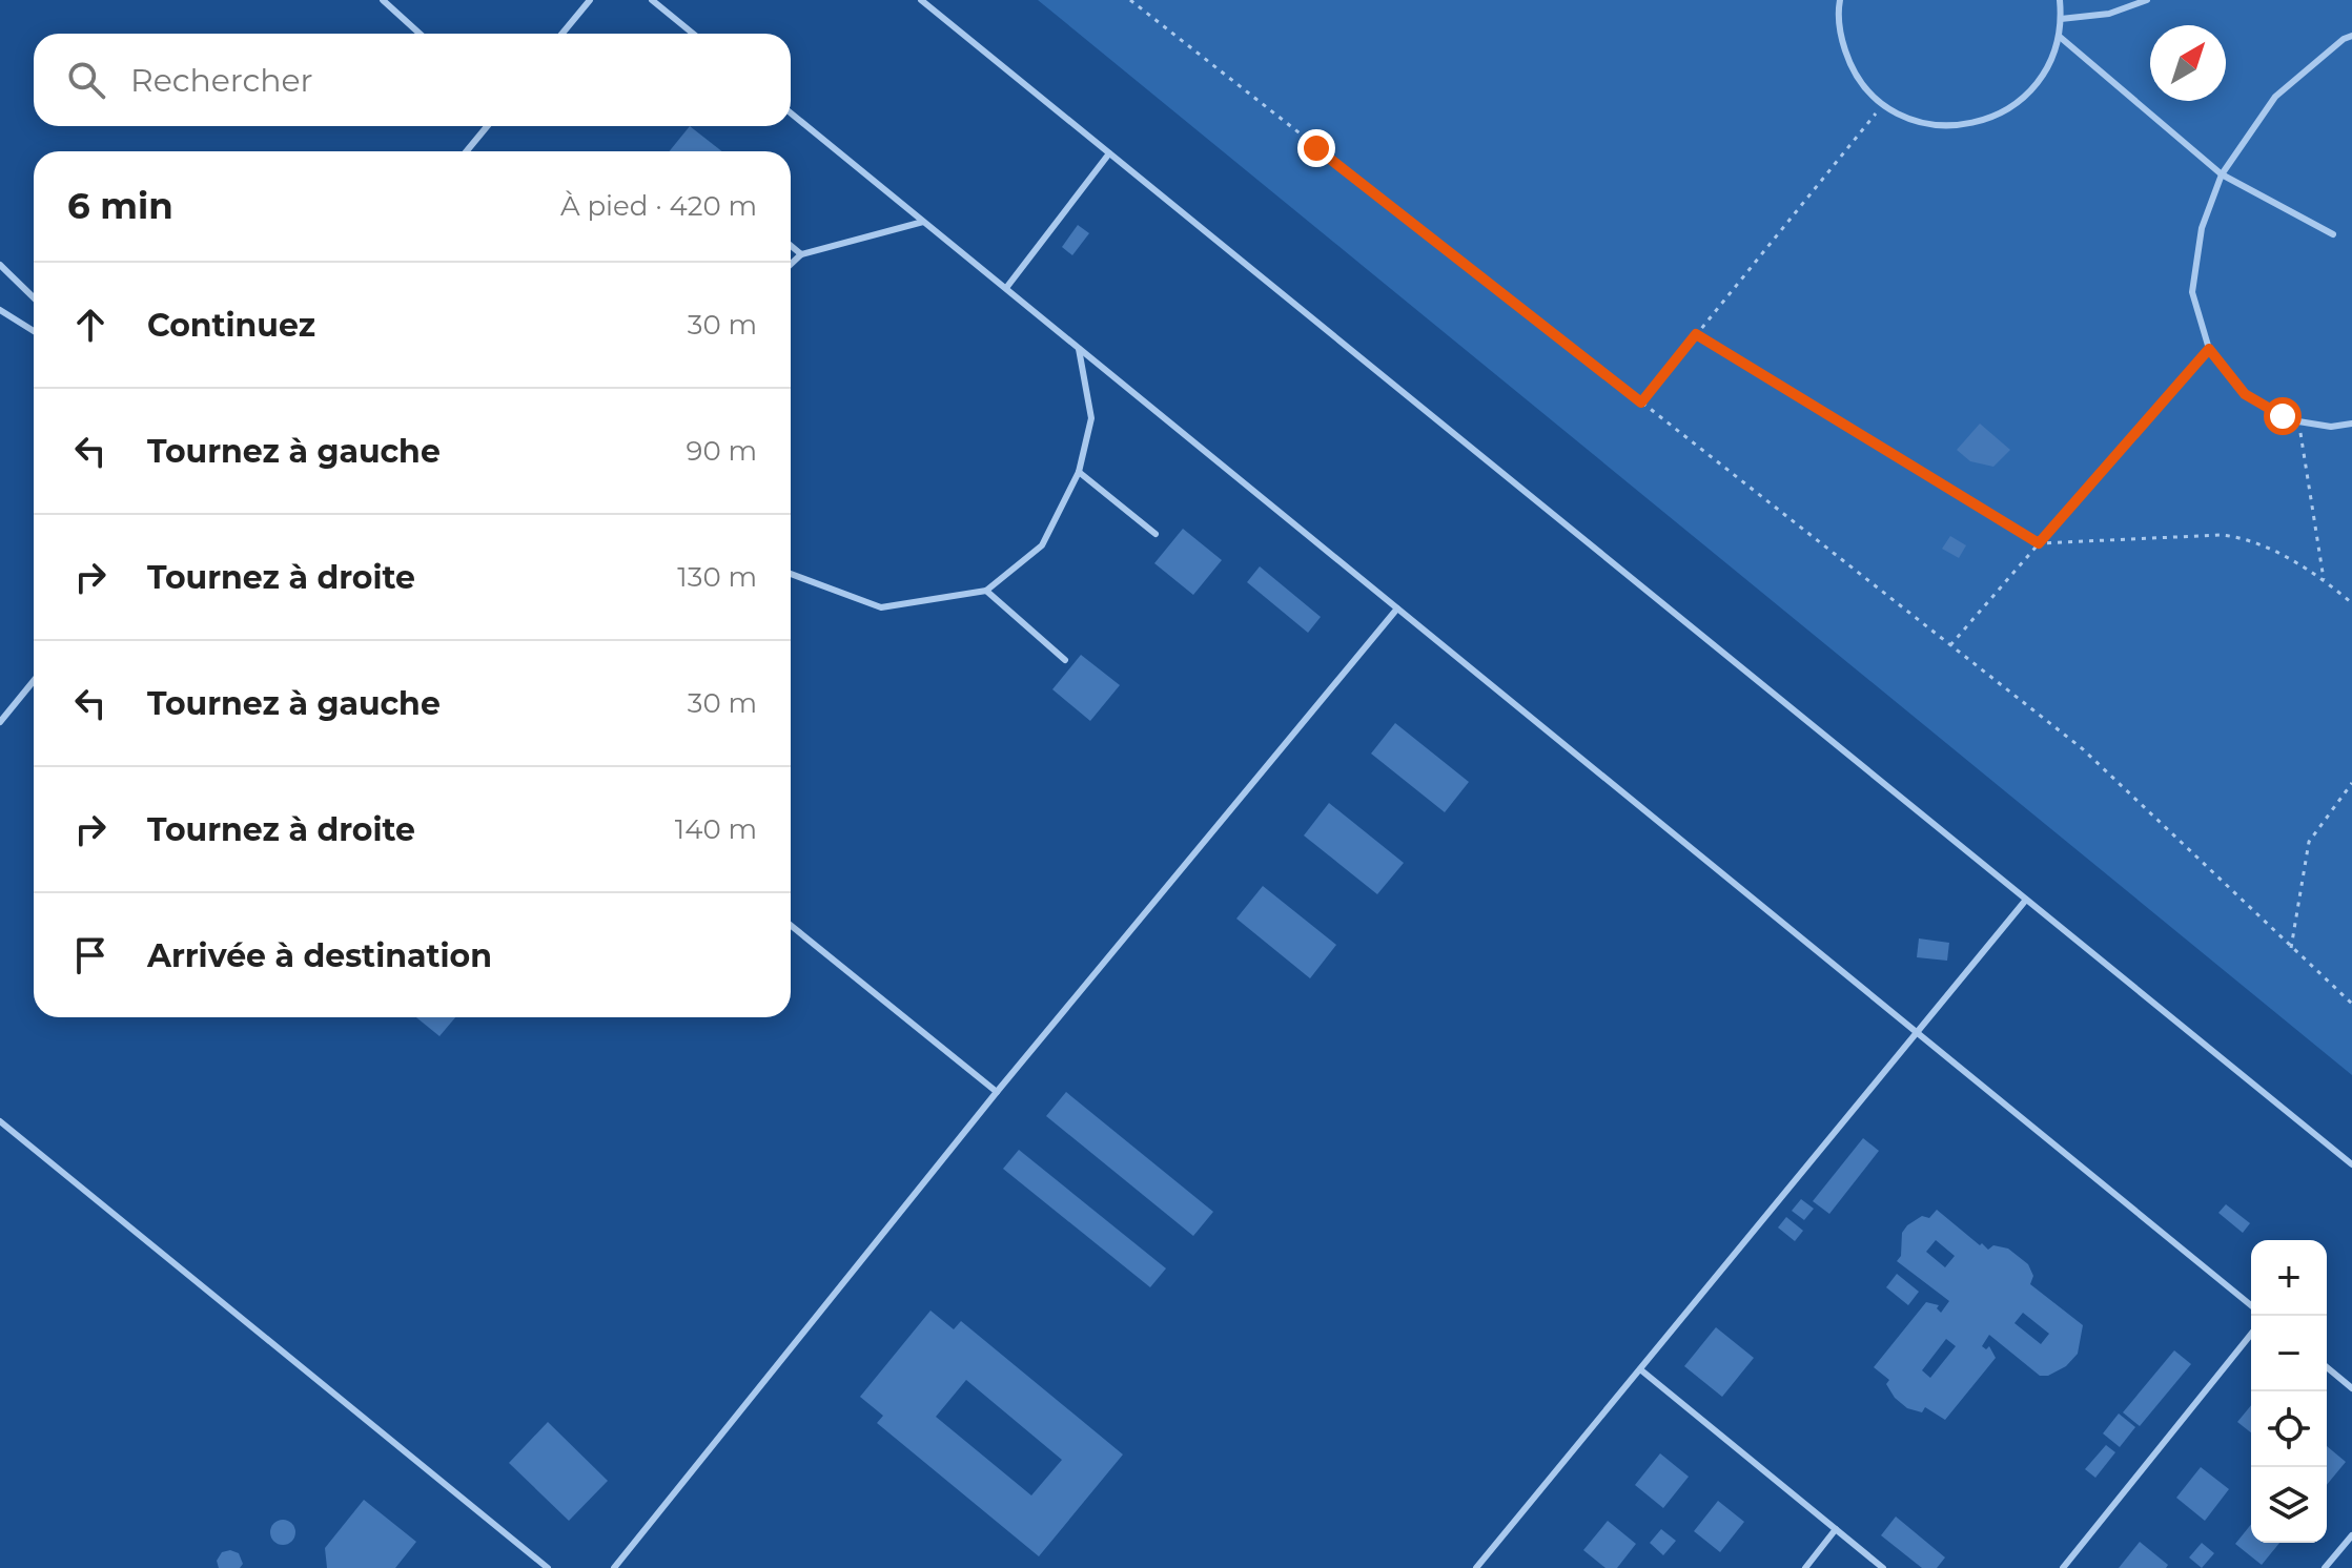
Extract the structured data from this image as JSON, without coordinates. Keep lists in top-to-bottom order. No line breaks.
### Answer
{"north":"top right","page":{"search":"Rechercher","heading":["6 min","À pied · 420 m"],"list":[["Continuez","30 m"],["Tournez à gauche","90 m"],["Tournez à droite","130 m"],["Tournez à gauche","30 m"],["Tournez à droite","140 m"],"Arrivée à destination"],"map_buttons":["+","−"]}}
